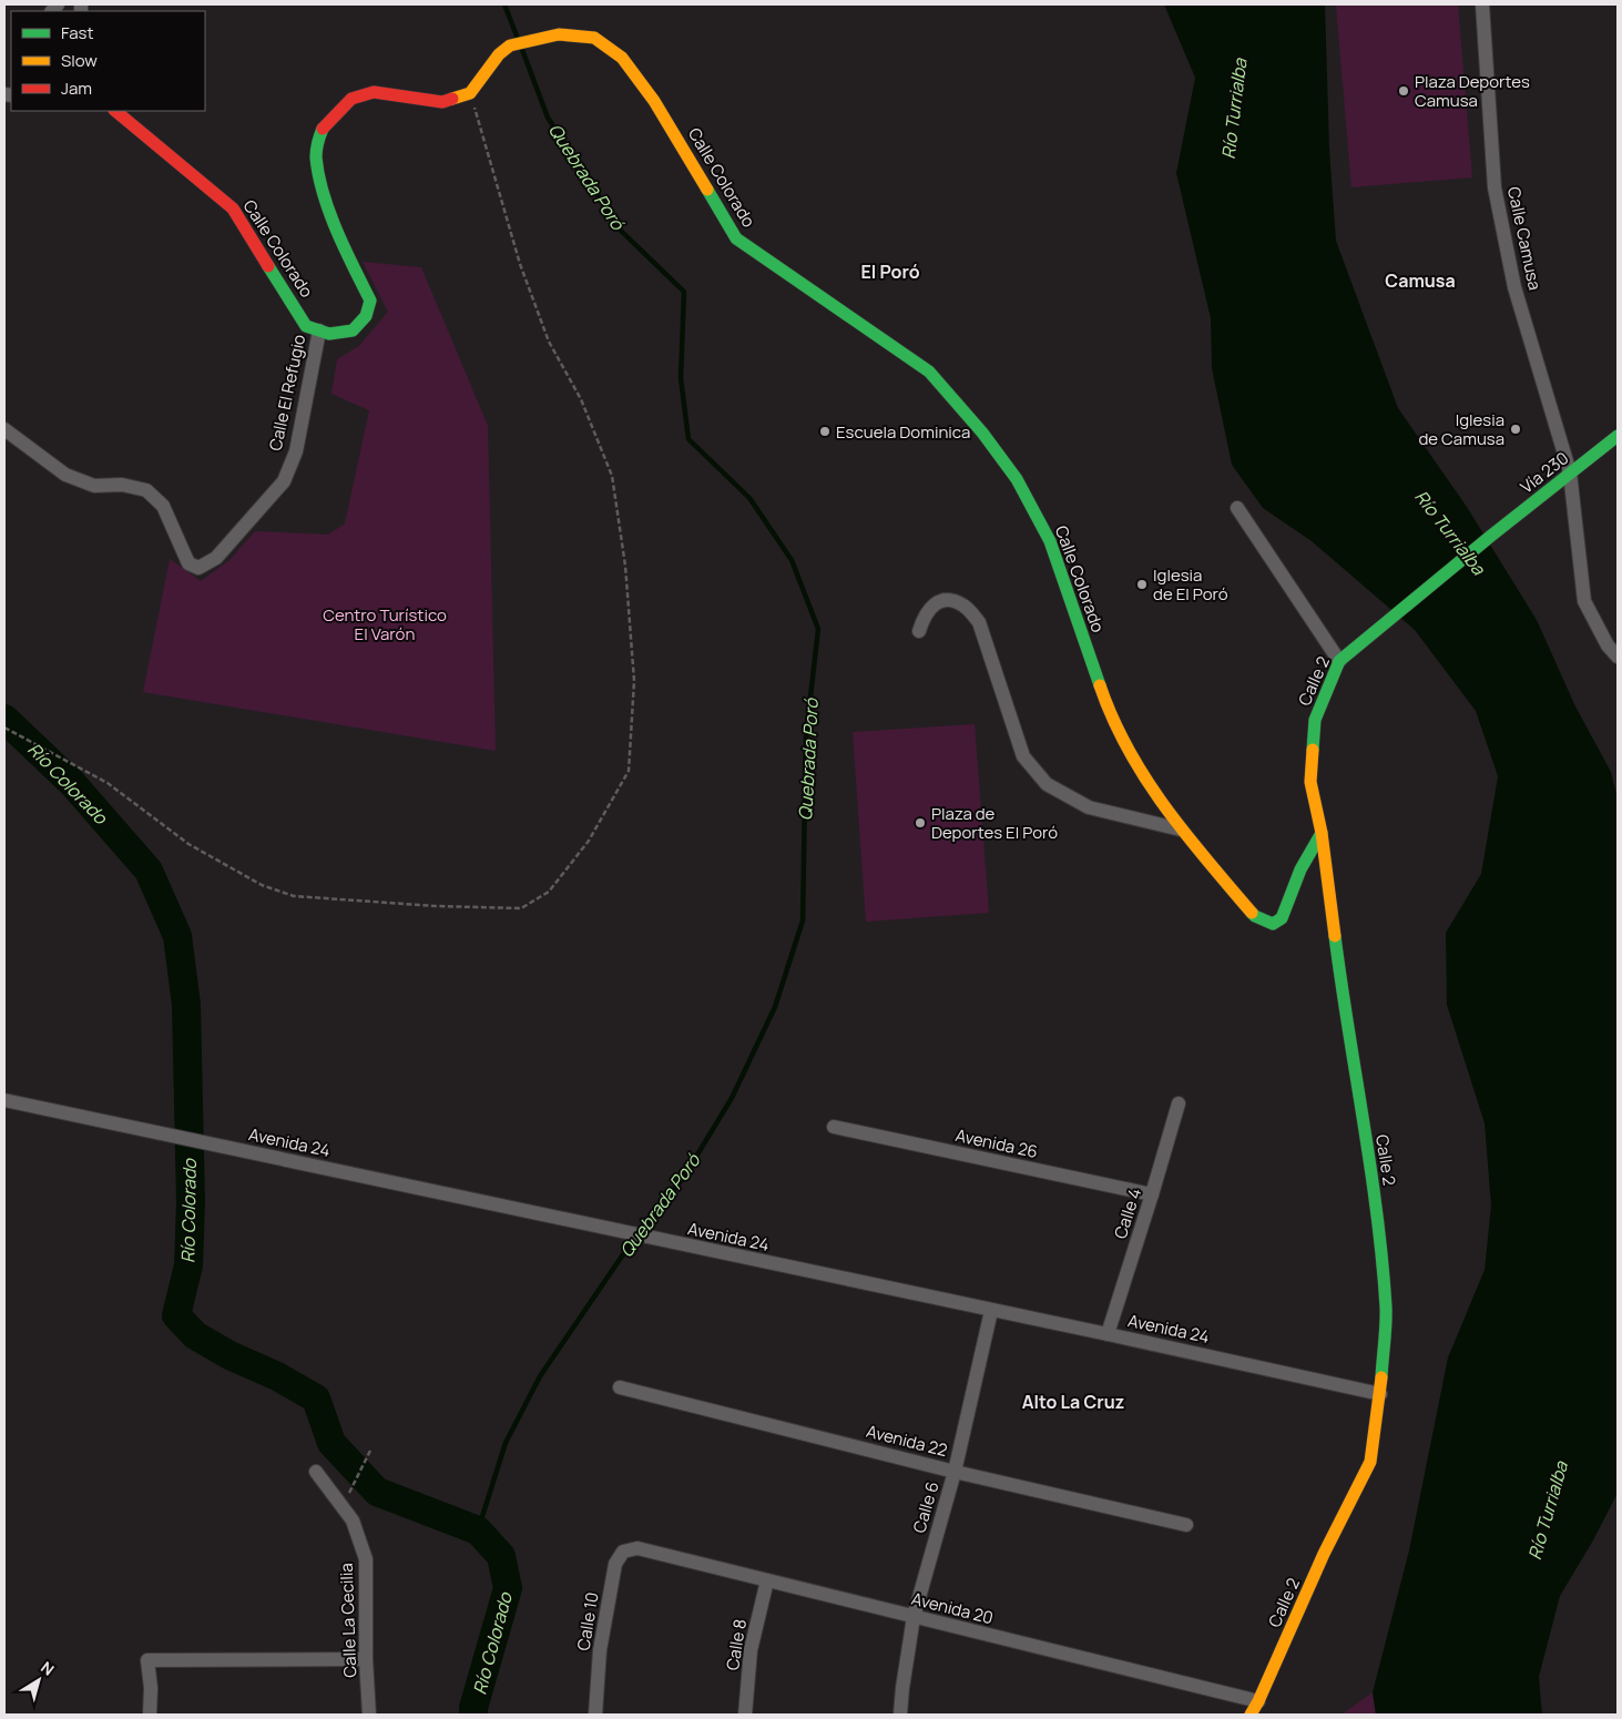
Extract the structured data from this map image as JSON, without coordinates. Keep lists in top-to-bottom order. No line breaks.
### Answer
{"streets":{"street":["Calle Colorado","Calle Camusa","Calle El Refugio","Vía 230","Calle 2","Avenida 24","Avenida 26","Calle 4","Avenida 22","Calle 6","Avenida 20","Calle La Cecilia","Calle 10","Calle 8"]},"crossings":[["Calle Colorado","Calle El Refugio"],["Calle Colorado","Calle 2"],["Calle Camusa","Vía 230"],["Vía 230","Calle 2"],["Calle 2","Avenida 24"],["Calle 2","Avenida 20"],["Avenida 24","Calle 4"],["Avenida 24","Calle 6"],["Avenida 26","Calle 4"],["Avenida 22","Calle 6"],["Calle 6","Avenida 20"],["Avenida 20","Calle 10"],["Avenida 20","Calle 8"]],"districts":["El Poró","Camusa","Alto La Cruz"],"water":["Río Turrialba","Quebrada Poró","Río Colorado"],"parks":["Centro Turístico El Varón"],"places":["Plaza Deportes Camusa","Iglesia de Camusa","Escuela Dominica","Iglesia de El Poró","Plaza de Deportes El Poró"],"legend":["Fast","Slow","Jam"],"north":"top right"}
